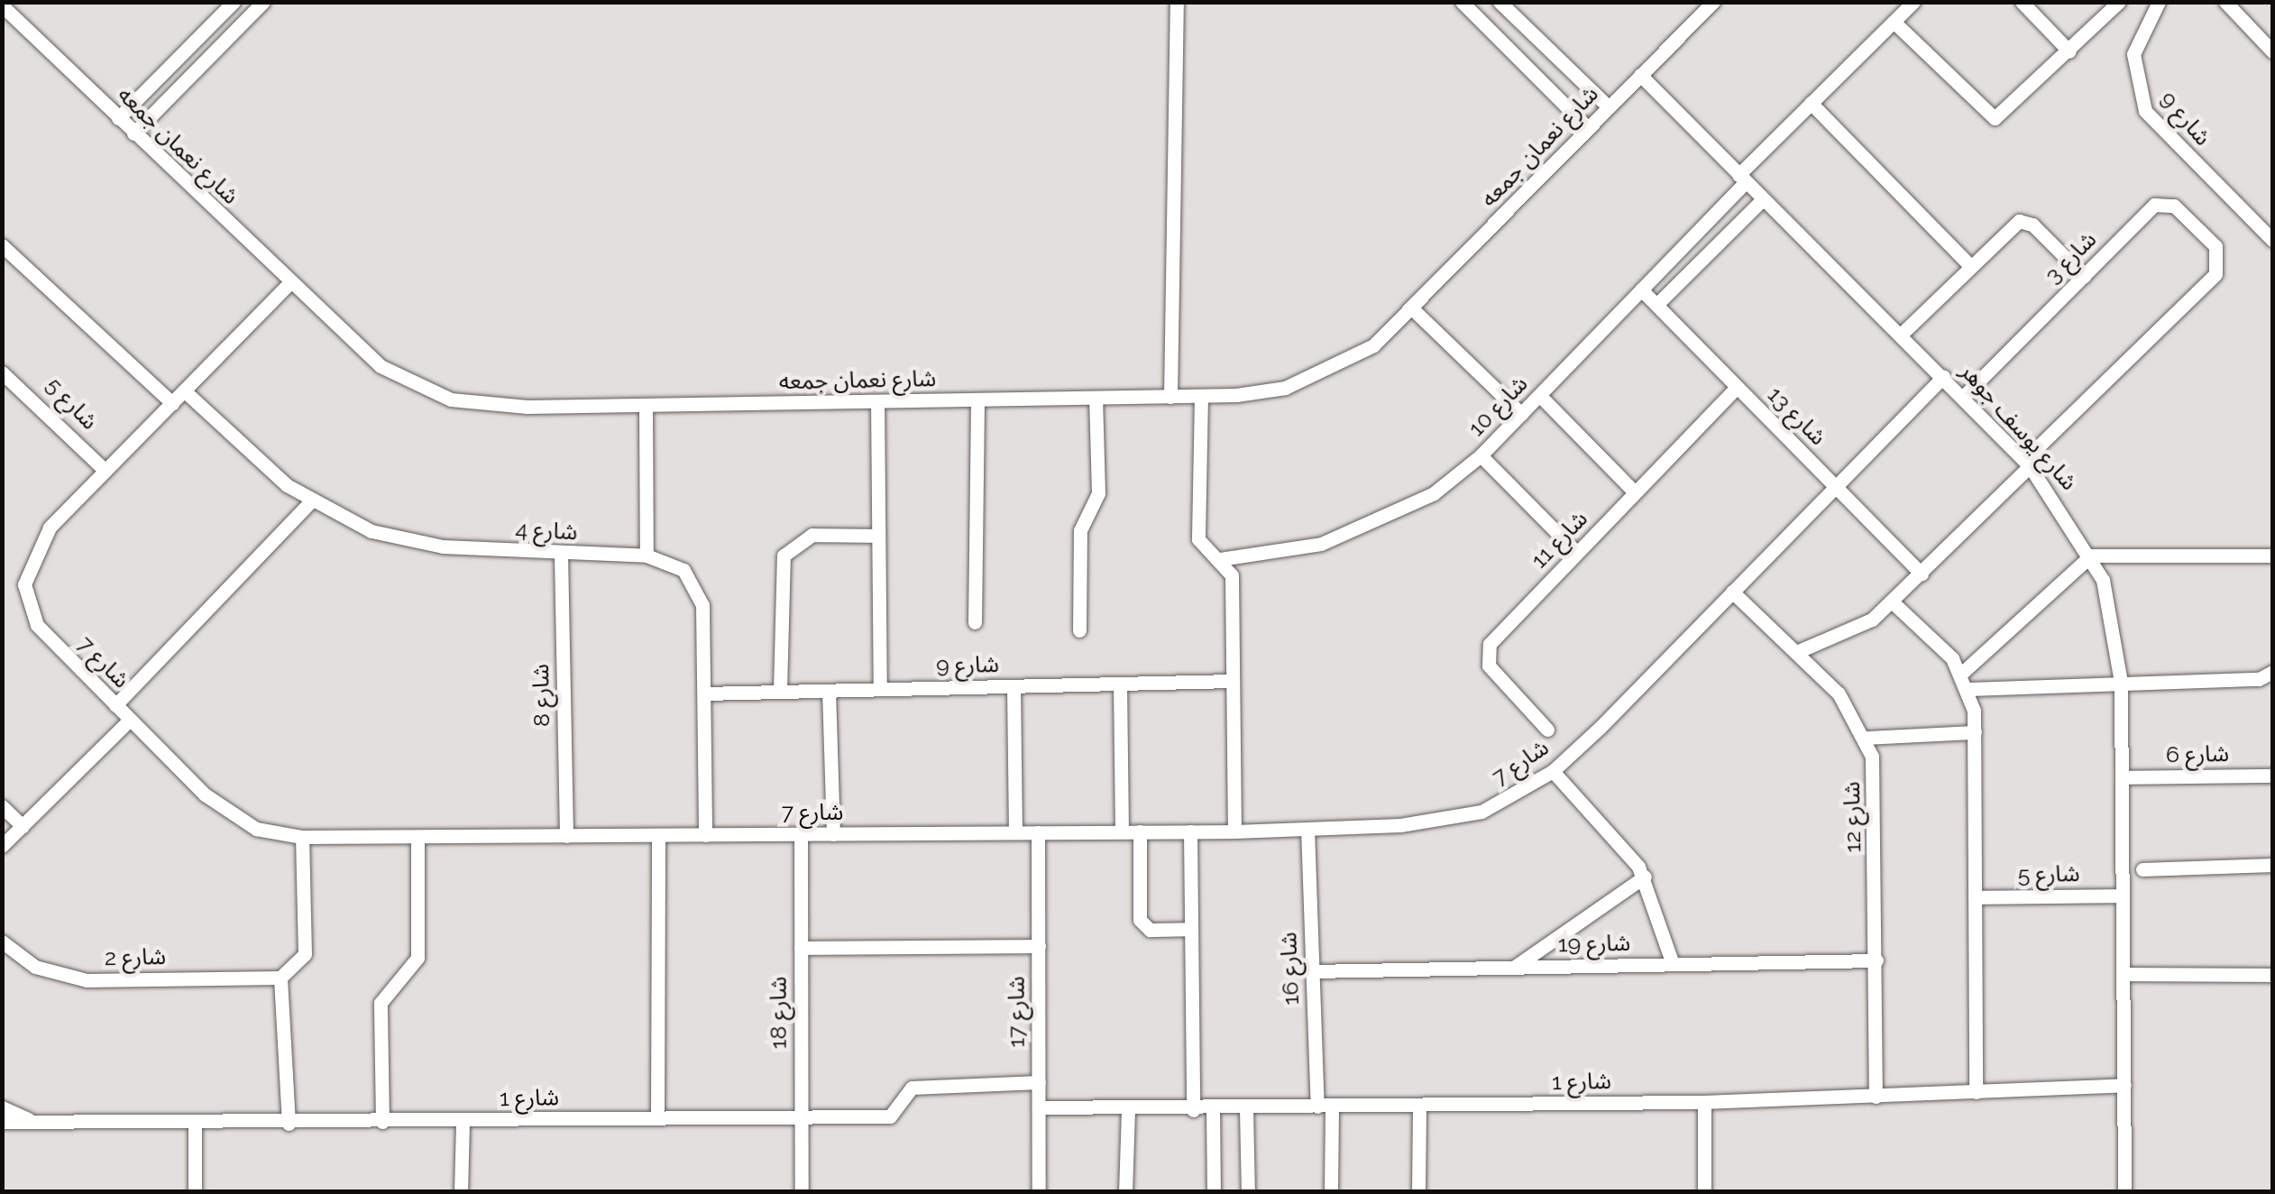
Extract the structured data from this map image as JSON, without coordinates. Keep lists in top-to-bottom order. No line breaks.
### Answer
{"streets":{"street":["شارع 9","شارع نعمان جمعه","شارع 3","شارع 5","شارع 10","شارع 13","شارع يوسف جوهر","شارع 4","شارع 11","شارع 7","شارع 8","شارع 6","شارع 12","شارع 19","شارع 2","شارع 16","شارع 17","شارع 18","شارع 1"]},"crossings":[["شارع 9","شارع 4"],["شارع نعمان جمعه","شارع يوسف جوهر"],["شارع نعمان جمعه","شارع 7"],["شارع 3","شارع يوسف جوهر"],["شارع 5","شارع يوسف جوهر"],["شارع 5","شارع 7"],["شارع 10","شارع 13"],["شارع 10","شارع يوسف جوهر"],["شارع 13","شارع 11"],["شارع 13","شارع 7"],["شارع يوسف جوهر","شارع 7"],["شارع يوسف جوهر","شارع 6"],["شارع يوسف جوهر","شارع 1"],["شارع 4","شارع 7"],["شارع 4","شارع 8"],["شارع 7","شارع 8"],["شارع 7","شارع 12"],["شارع 7","شارع 16"],["شارع 7","شارع 17"],["شارع 7","شارع 18"],["شارع 12","شارع 19"],["شارع 12","شارع 1"],["شارع 19","شارع 16"],["شارع 16","شارع 1"],["شارع 17","شارع 1"],["شارع 18","شارع 1"]]}
